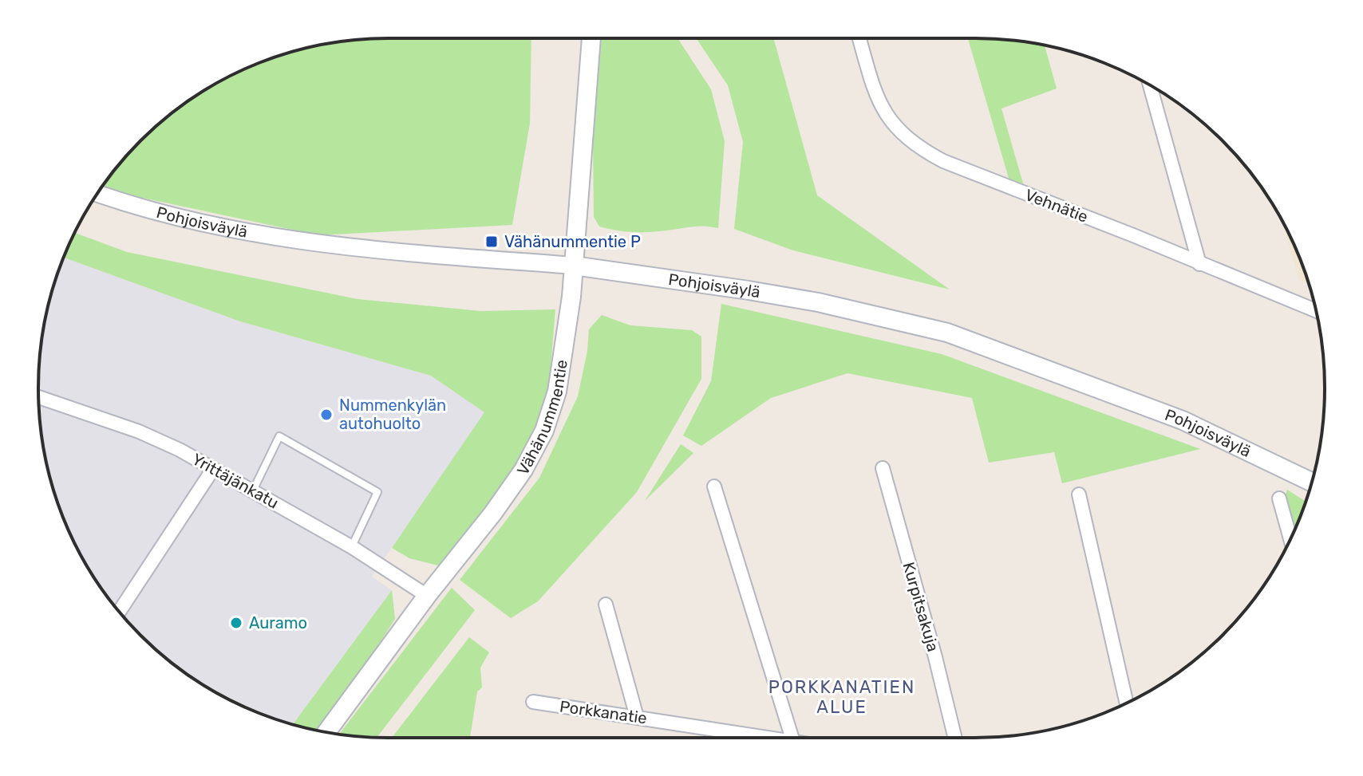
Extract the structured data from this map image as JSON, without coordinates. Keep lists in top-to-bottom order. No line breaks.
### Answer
{"streets":{"main road":["Pohjoisväylä","Vähänummentie"],"street":["Vehnätie","Yrittäjänkatu","Kurpitsakuja","Porkkanatie"]},"crossings":[["Pohjoisväylä","Vähänummentie"],["Vähänummentie","Yrittäjänkatu"]],"districts":["PORKKANATIEN ALUE"],"places":{"transit":["Vähänummentie P"],"other":["Nummenkylän autohuolto","Auramo"]}}
